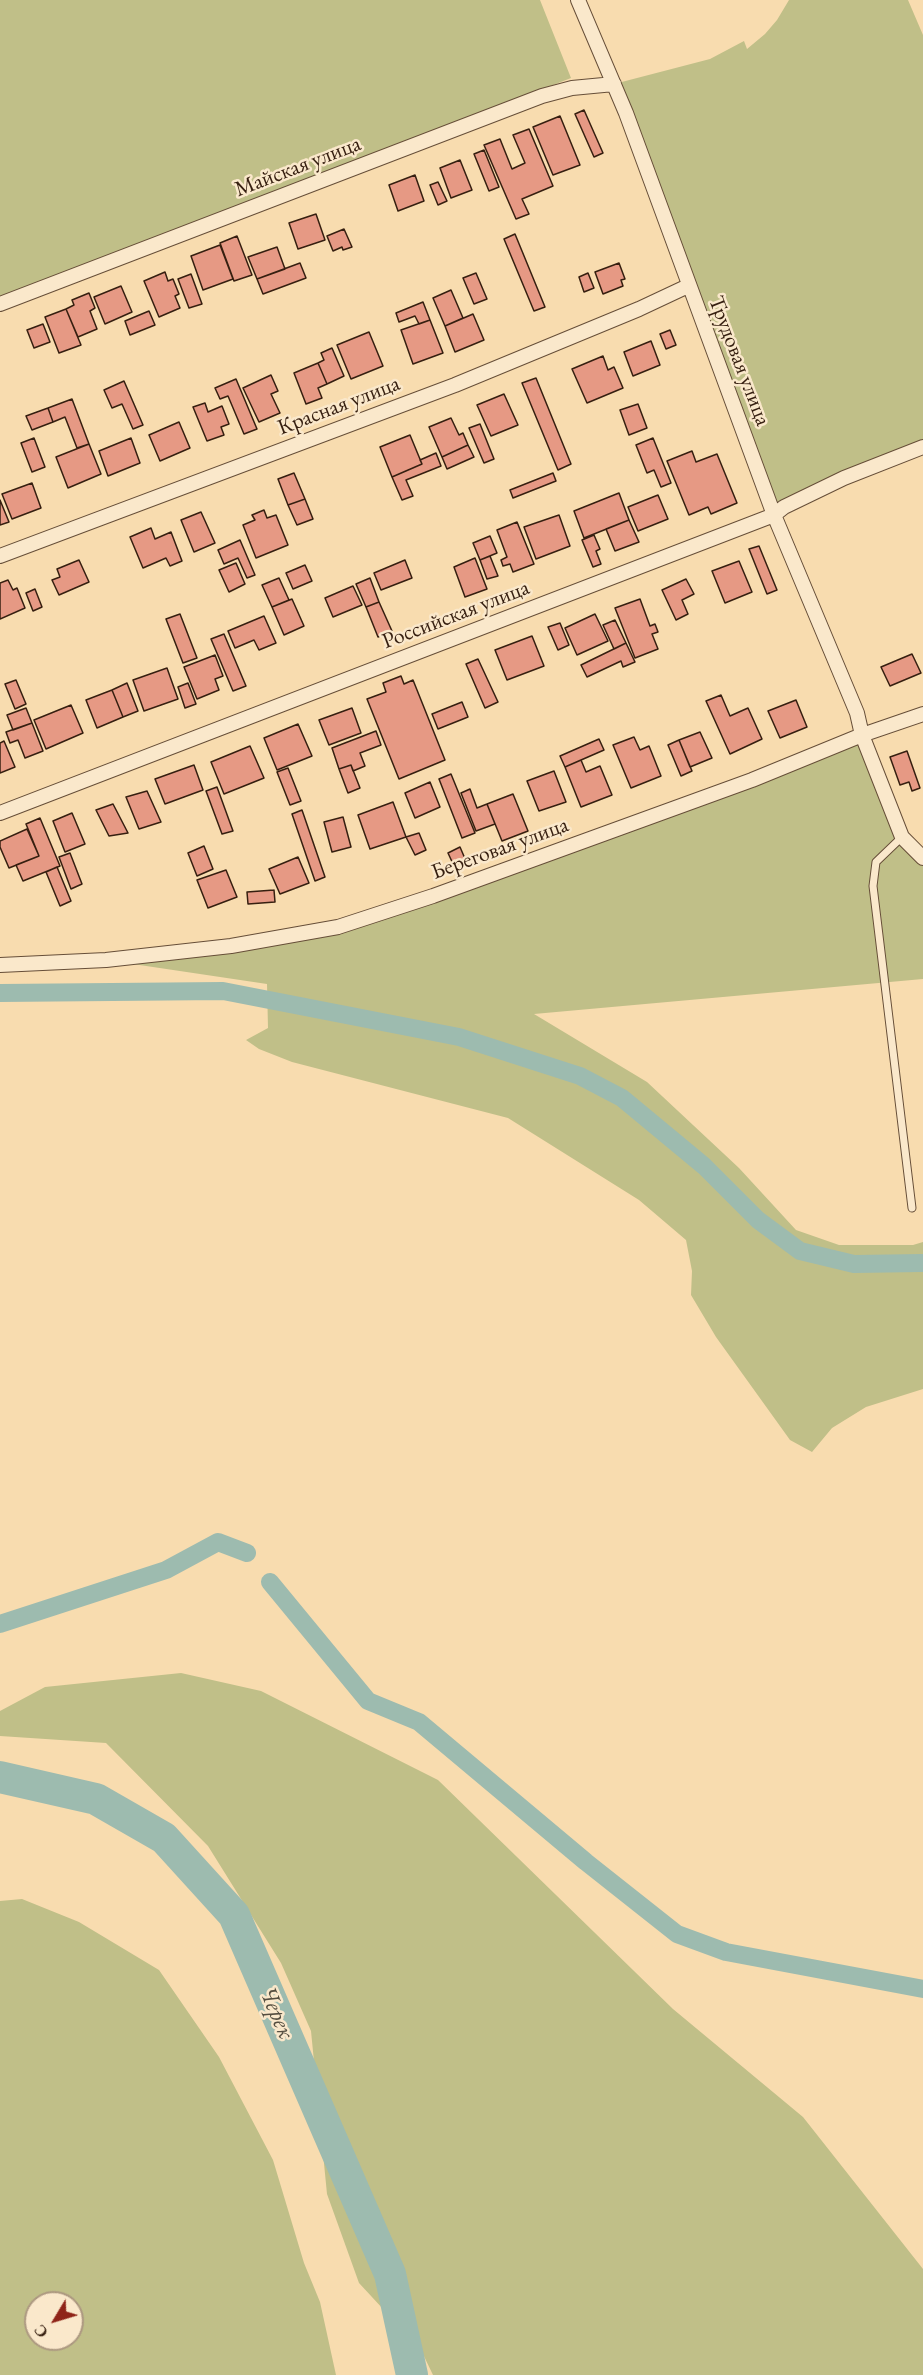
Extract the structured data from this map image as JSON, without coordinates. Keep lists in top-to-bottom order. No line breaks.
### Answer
{"streets":{"street":["Майская улица","Трудовая улица","Красная улица","Российская улица","Береговая улица"]},"crossings":[["Майская улица","Трудовая улица"],["Трудовая улица","Красная улица"],["Трудовая улица","Российская улица"],["Трудовая улица","Береговая улица"]],"water":["Черек"],"north":"bottom left"}
